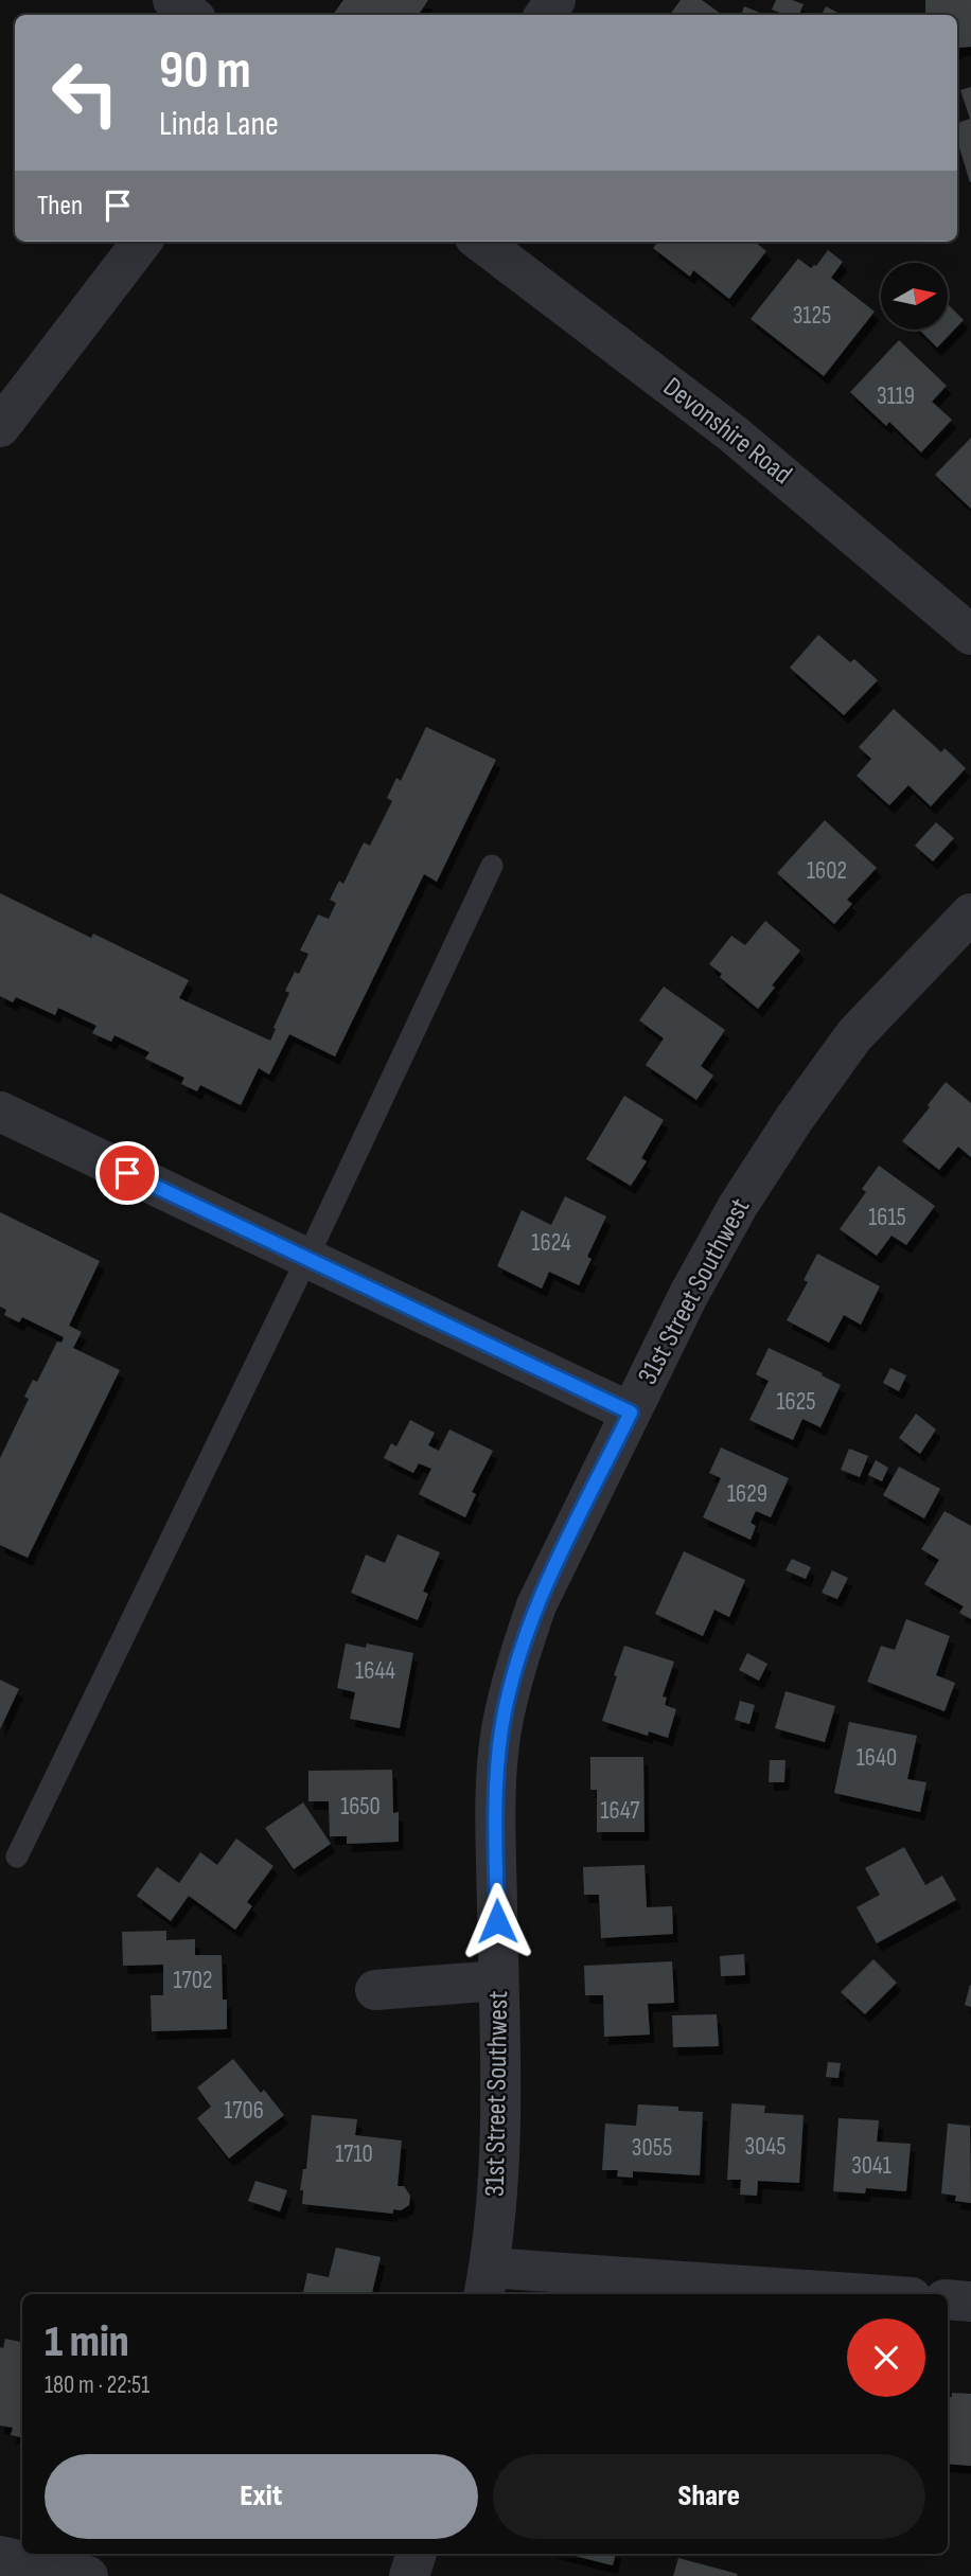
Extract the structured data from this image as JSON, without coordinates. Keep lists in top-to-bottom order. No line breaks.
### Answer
{"streets":{"street":["Devonshire Road","31st Street Southwest"]},"house_numbers":["3125","3119","1602","1615","1624","1625","1629","1644","1640","1650","1647","1702","1706","3045","3055","1710","3041"],"north":"right","page":{"turn":["90 m","Linda Lane"],"then":"Then","heading":["1 min","180 m · 22:51"],"buttons":["Exit","Share"]}}
